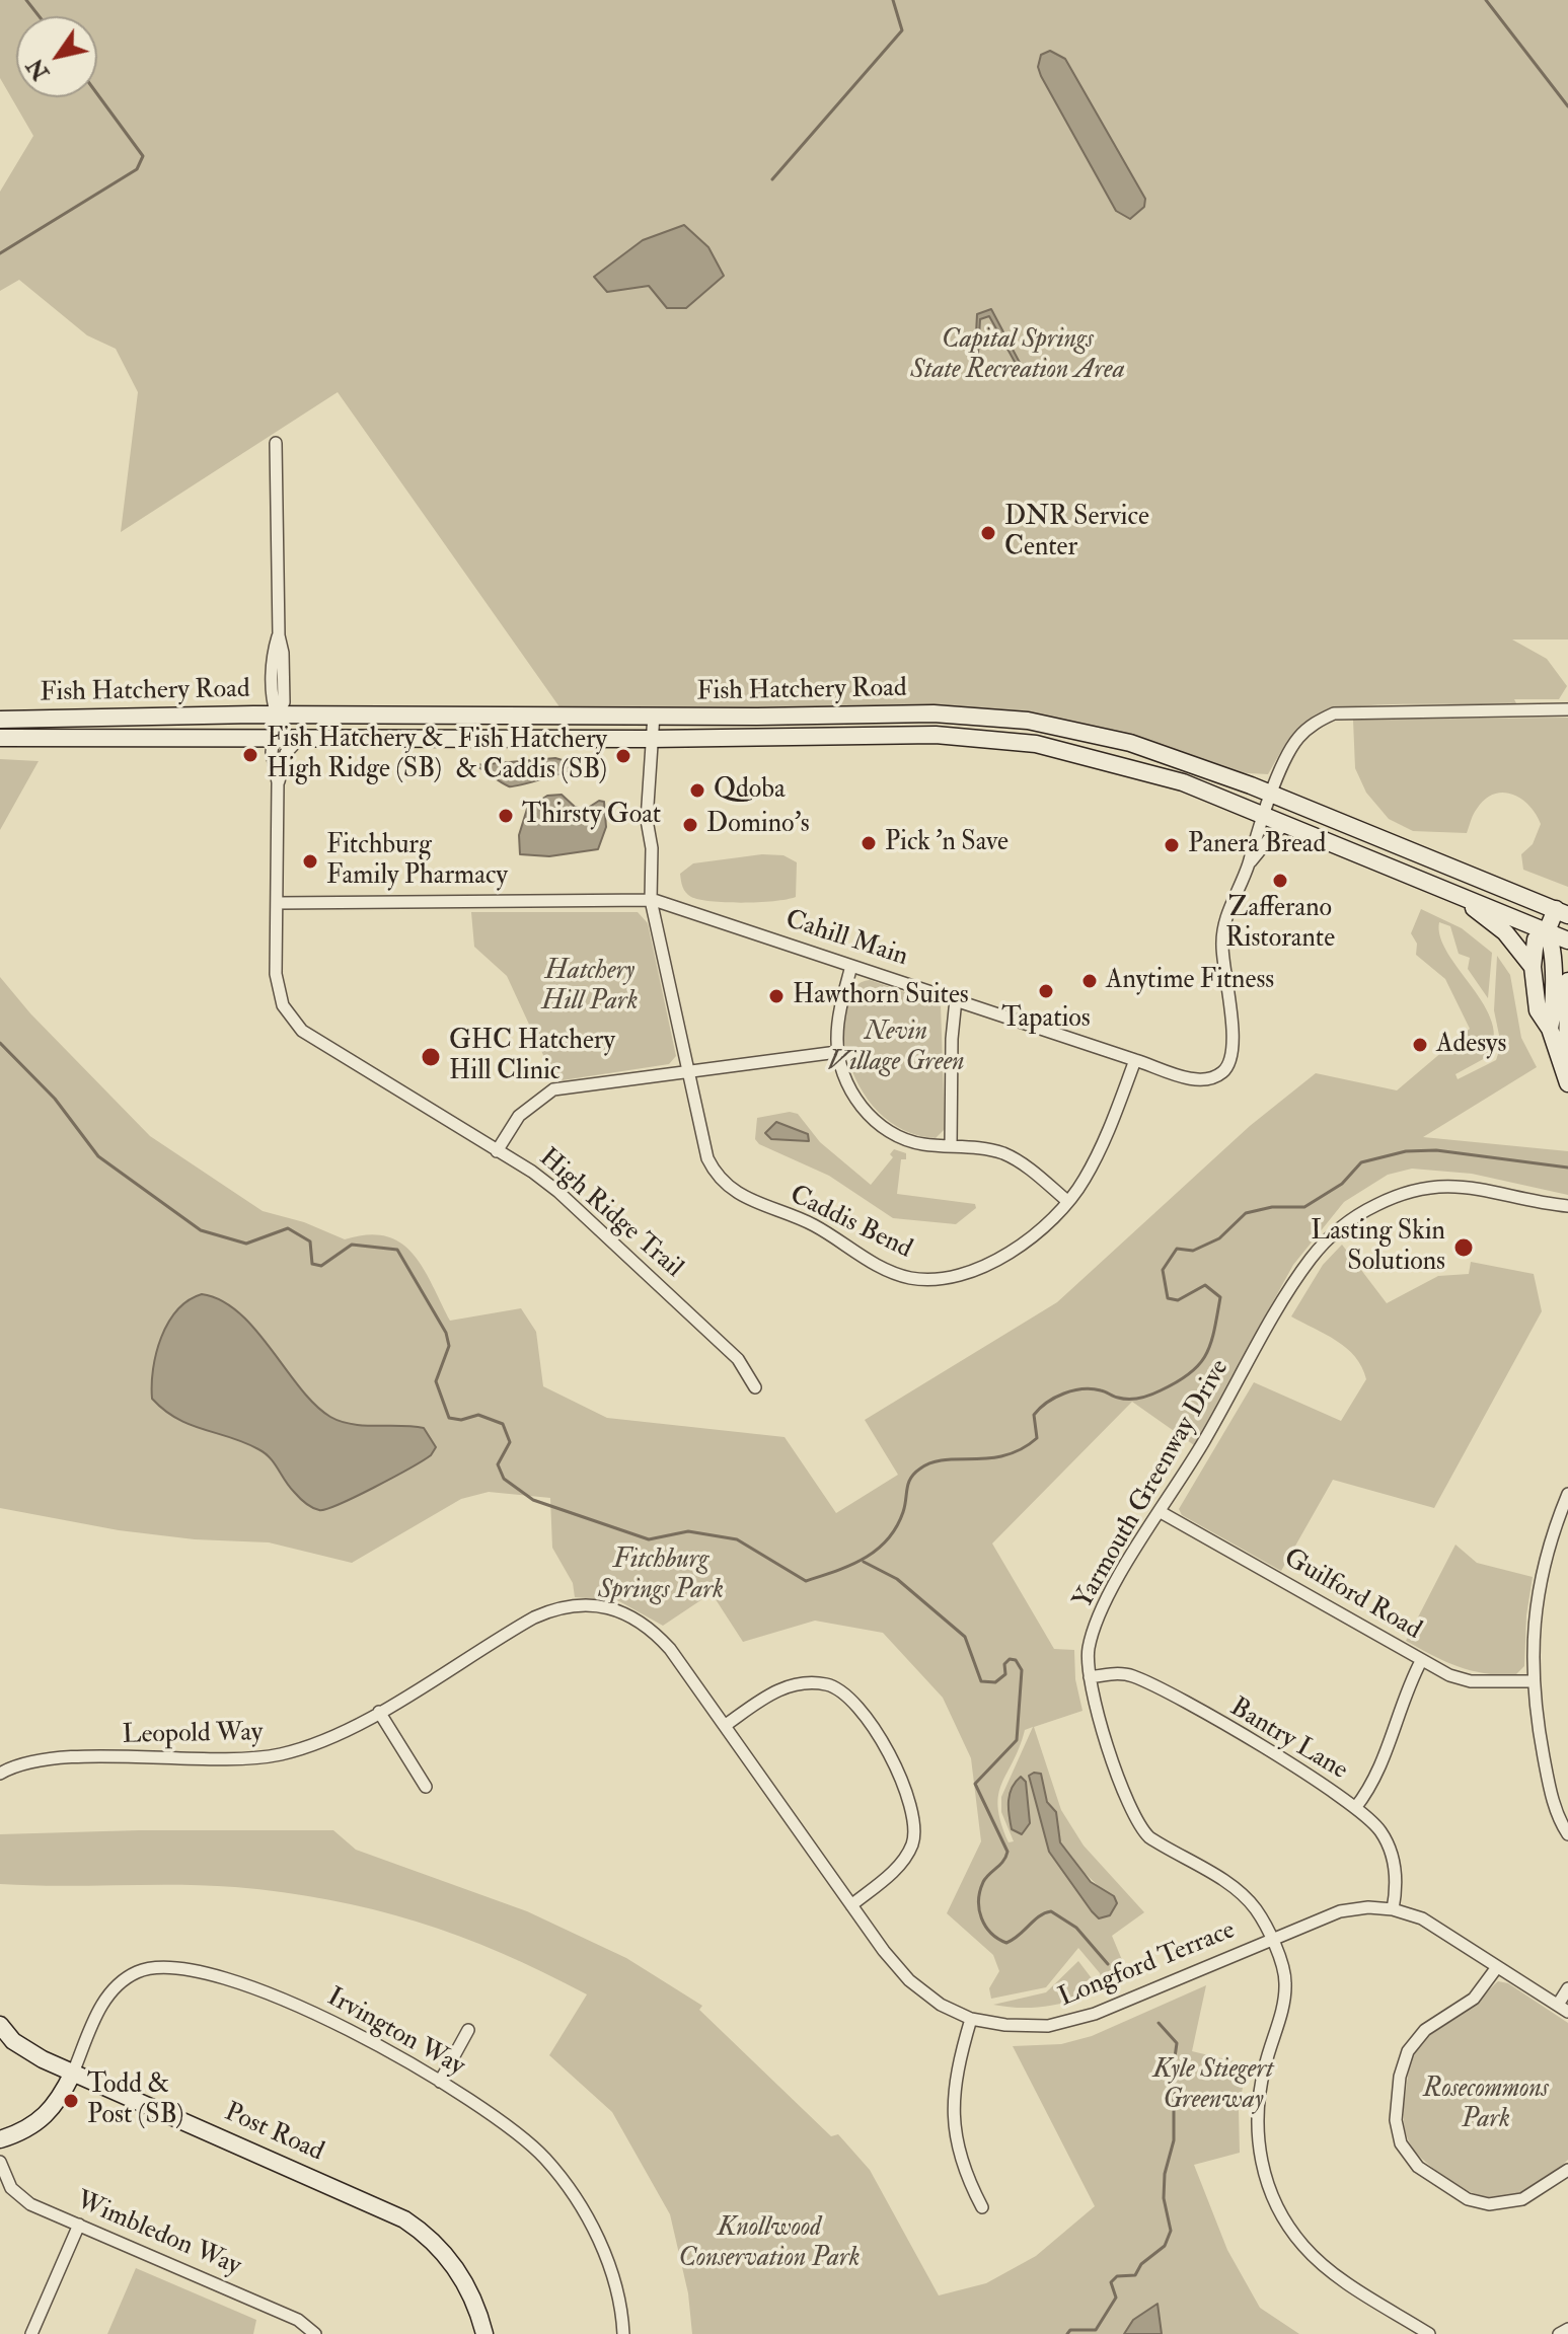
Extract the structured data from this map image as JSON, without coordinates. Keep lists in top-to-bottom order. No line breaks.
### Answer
{"streets":{"main road":["Fish Hatchery Road","Post Road"],"street":["Cahill Main","High Ridge Trail","Caddis Bend","Yarmouth Greenway Drive","Guilford Road","Leopold Way","Bantry Lane","Longford Terrace","Irvington Way","Wimbledon Way"]},"crossings":[["Fish Hatchery Road","Cahill Main"],["Fish Hatchery Road","High Ridge Trail"],["Fish Hatchery Road","Caddis Bend"],["Cahill Main","High Ridge Trail"],["Cahill Main","Caddis Bend"],["Yarmouth Greenway Drive","Guilford Road"],["Yarmouth Greenway Drive","Bantry Lane"],["Yarmouth Greenway Drive","Longford Terrace"],["Leopold Way","Longford Terrace"],["Bantry Lane","Longford Terrace"],["Irvington Way","Post Road"]],"parks":["Capital Springs State Recreation Area","Hatchery Hill Park","Nevin Village Green","Fitchburg Springs Park","Kyle Stiegert Greenway","Rosecommons Park","Knollwood Conservation Park"],"places":["DNR Service Center","Fish Hatchery & High Ridge (SB)","Fish Hatchery & Caddis (SB)","Qdoba","Thirsty Goat","Domino's","Pick 'n Save","Panera Bread","Fitchburg Family Pharmacy","Zafferano Ristorante","Anytime Fitness","Tapatios","Hawthorn Suites","Adesys","GHC Hatchery Hill Clinic","Lasting Skin Solutions","Todd & Post (SB)"],"north":"bottom left"}
